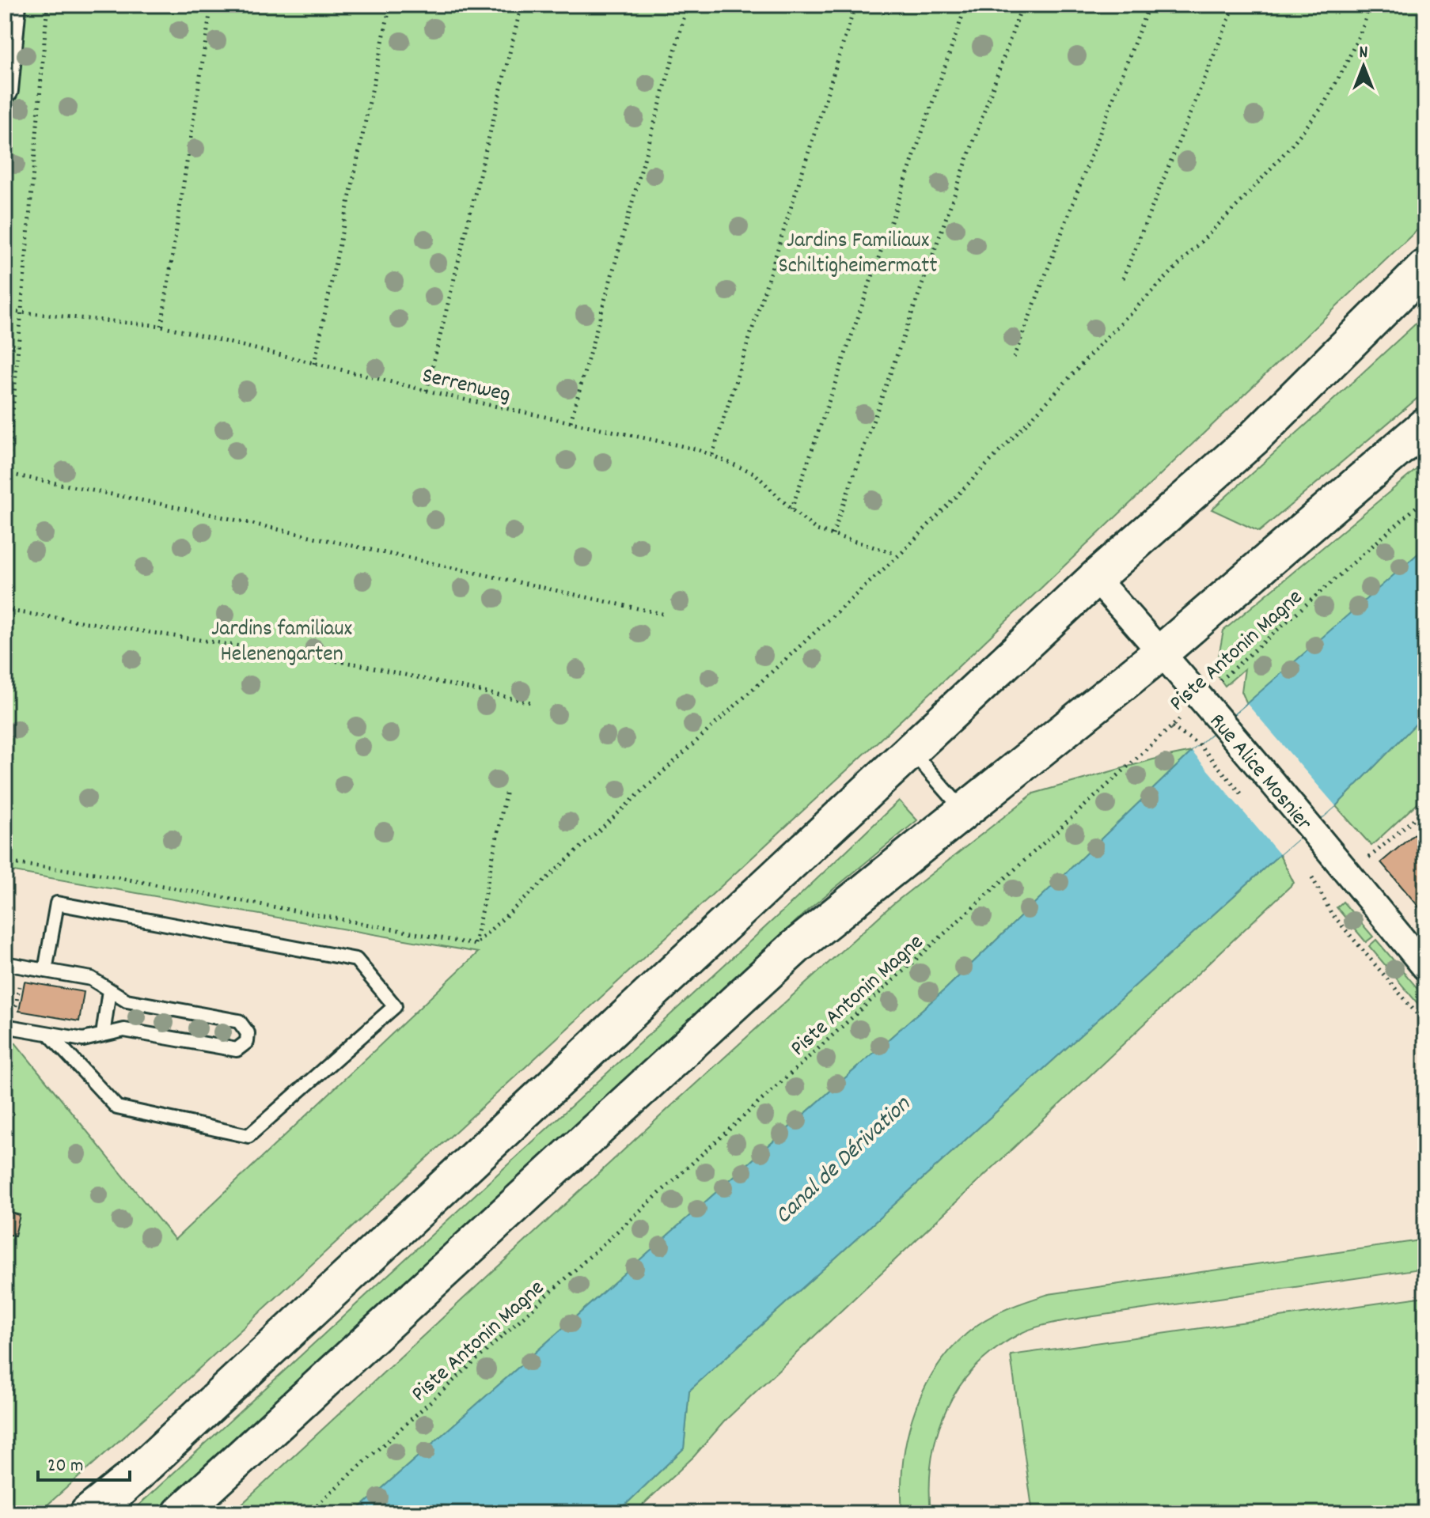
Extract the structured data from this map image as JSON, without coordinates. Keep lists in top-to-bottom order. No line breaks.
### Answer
{"streets":{"street":["Rue Alice Mosnier"],"path":["Serrenweg","Piste Antonin Magne"]},"crossings":[["Piste Antonin Magne","Rue Alice Mosnier"]],"water":["Canal de Dérivation"],"parks":["Jardins Familiaux Schiltigheimermatt","Jardins familiaux Helenengarten"],"scale_bar":"20 m","north":"top"}
